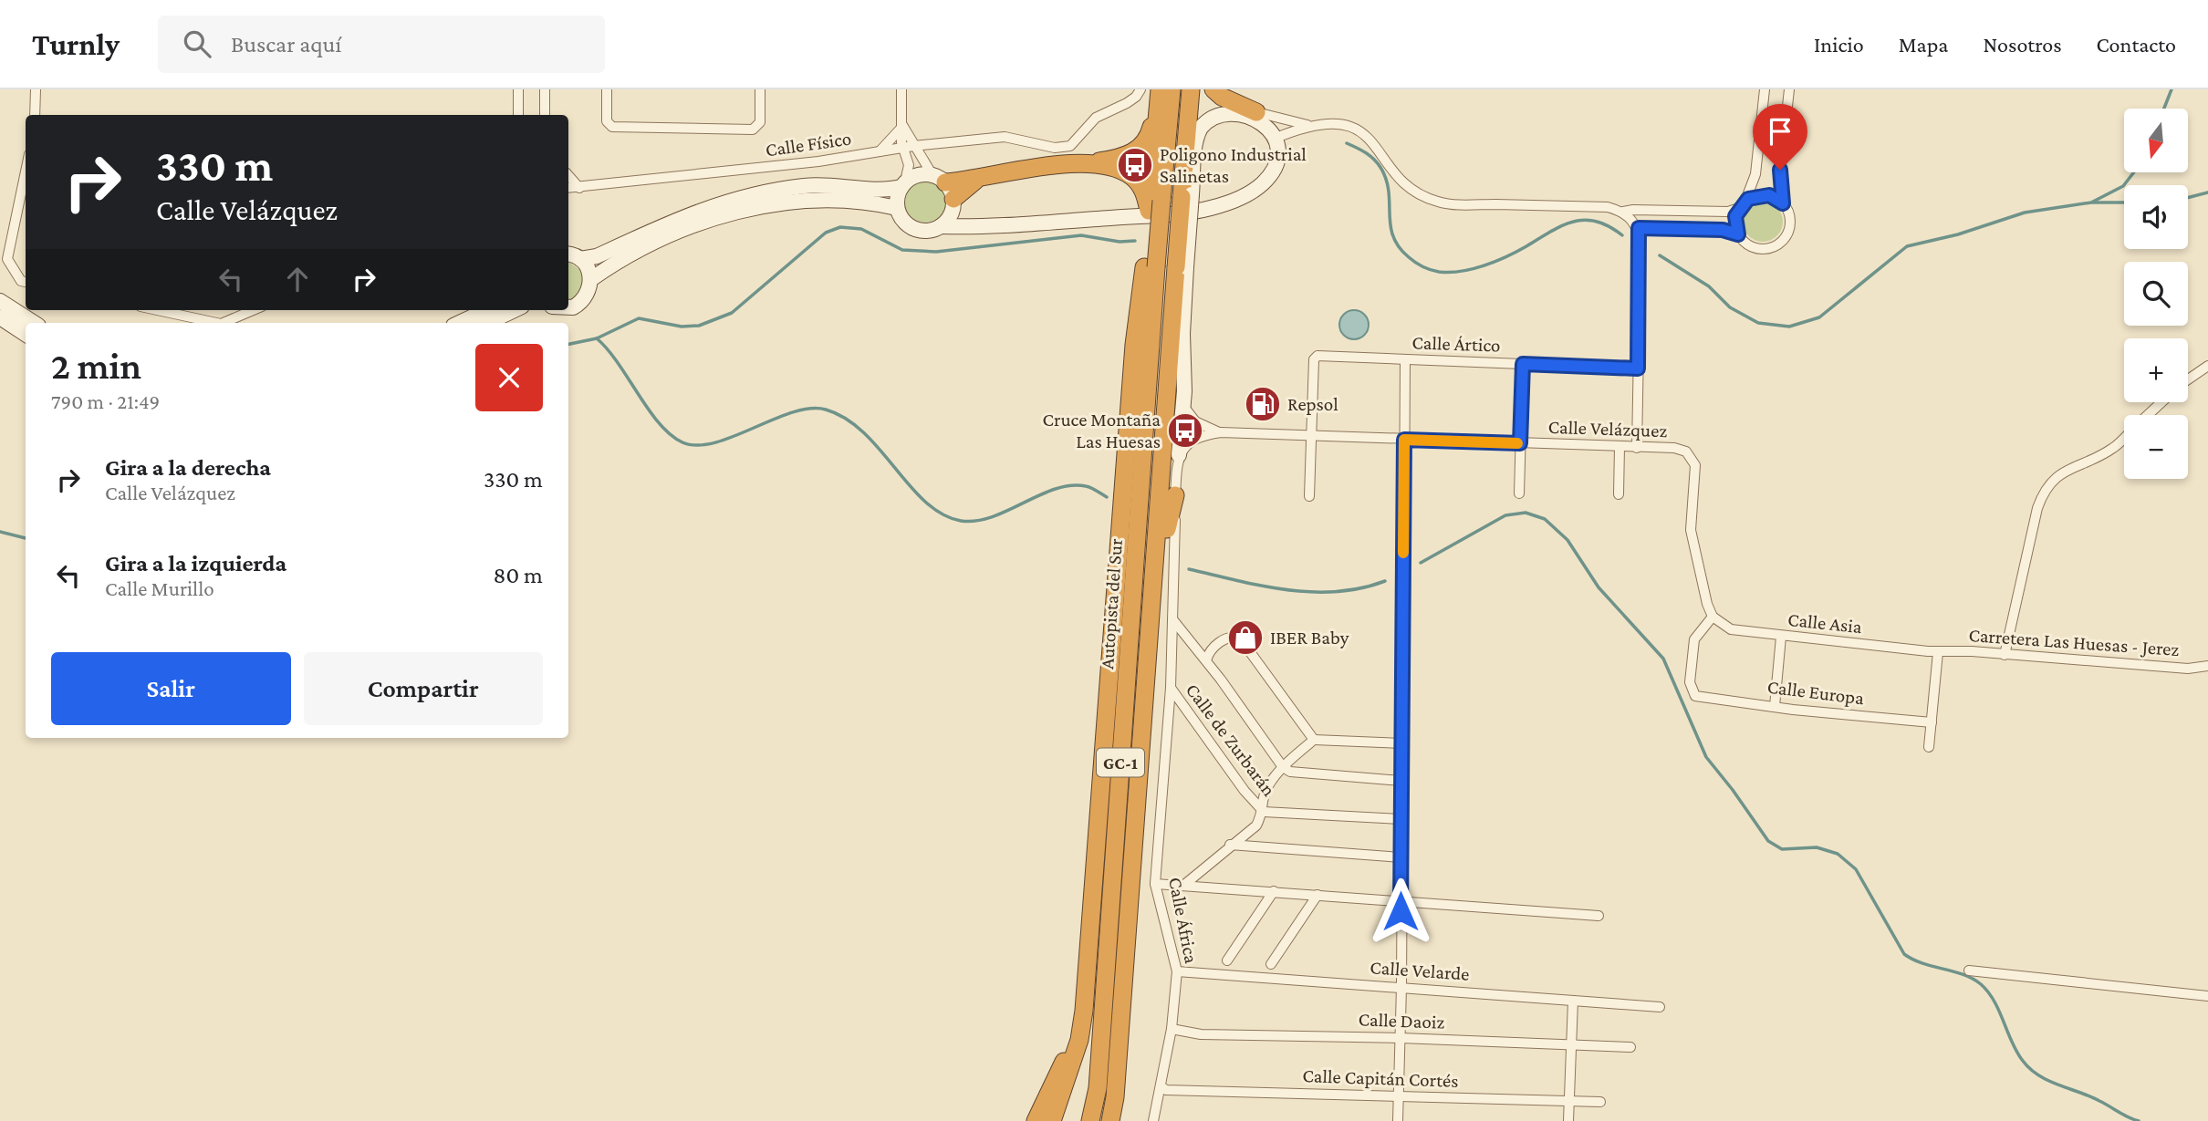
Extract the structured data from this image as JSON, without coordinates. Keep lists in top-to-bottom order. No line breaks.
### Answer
{"streets":{"highway":["Autopista del Sur","GC-1"],"street":["Calle Físico","Calle Ártico","Calle Velázquez","Calle Asia","Carretera Las Huesas - Jerez","Calle Europa","Calle de Zurbarán","Calle África","Calle Velarde","Calle Daoiz","Calle Capitán Cortés"]},"crossings":[["Calle Ártico","Calle Velázquez"],["Calle Velázquez","Calle Asia"],["Calle Velázquez","Calle Europa"],["Calle Velázquez","Calle África"],["Calle Asia","Carretera Las Huesas - Jerez"],["Calle Asia","Calle Europa"],["Calle de Zurbarán","Calle África"],["Calle África","Calle Velarde"],["Calle África","Calle Daoiz"],["Calle África","Calle Capitán Cortés"]],"places":{"bus stop":["Poligono Industrial Salinetas","Cruce Montaña Las Huesas"],"fuel station":["Repsol"],"shop":["IBER Baby"]},"north":"bottom","page":{"header":"Turnly","search":"Buscar aquí","nav":["Inicio","Mapa","Nosotros","Contacto"],"map_buttons":["+","−"],"turn":["330 m","Calle Velázquez"],"heading":["2 min","790 m · 21:49"],"list":[{"name":"Gira a la derecha","note":"Calle Velázquez","value":"330 m"},{"name":"Gira a la izquierda","note":"Calle Murillo","value":"80 m"}],"buttons":["Salir","Compartir"]}}
